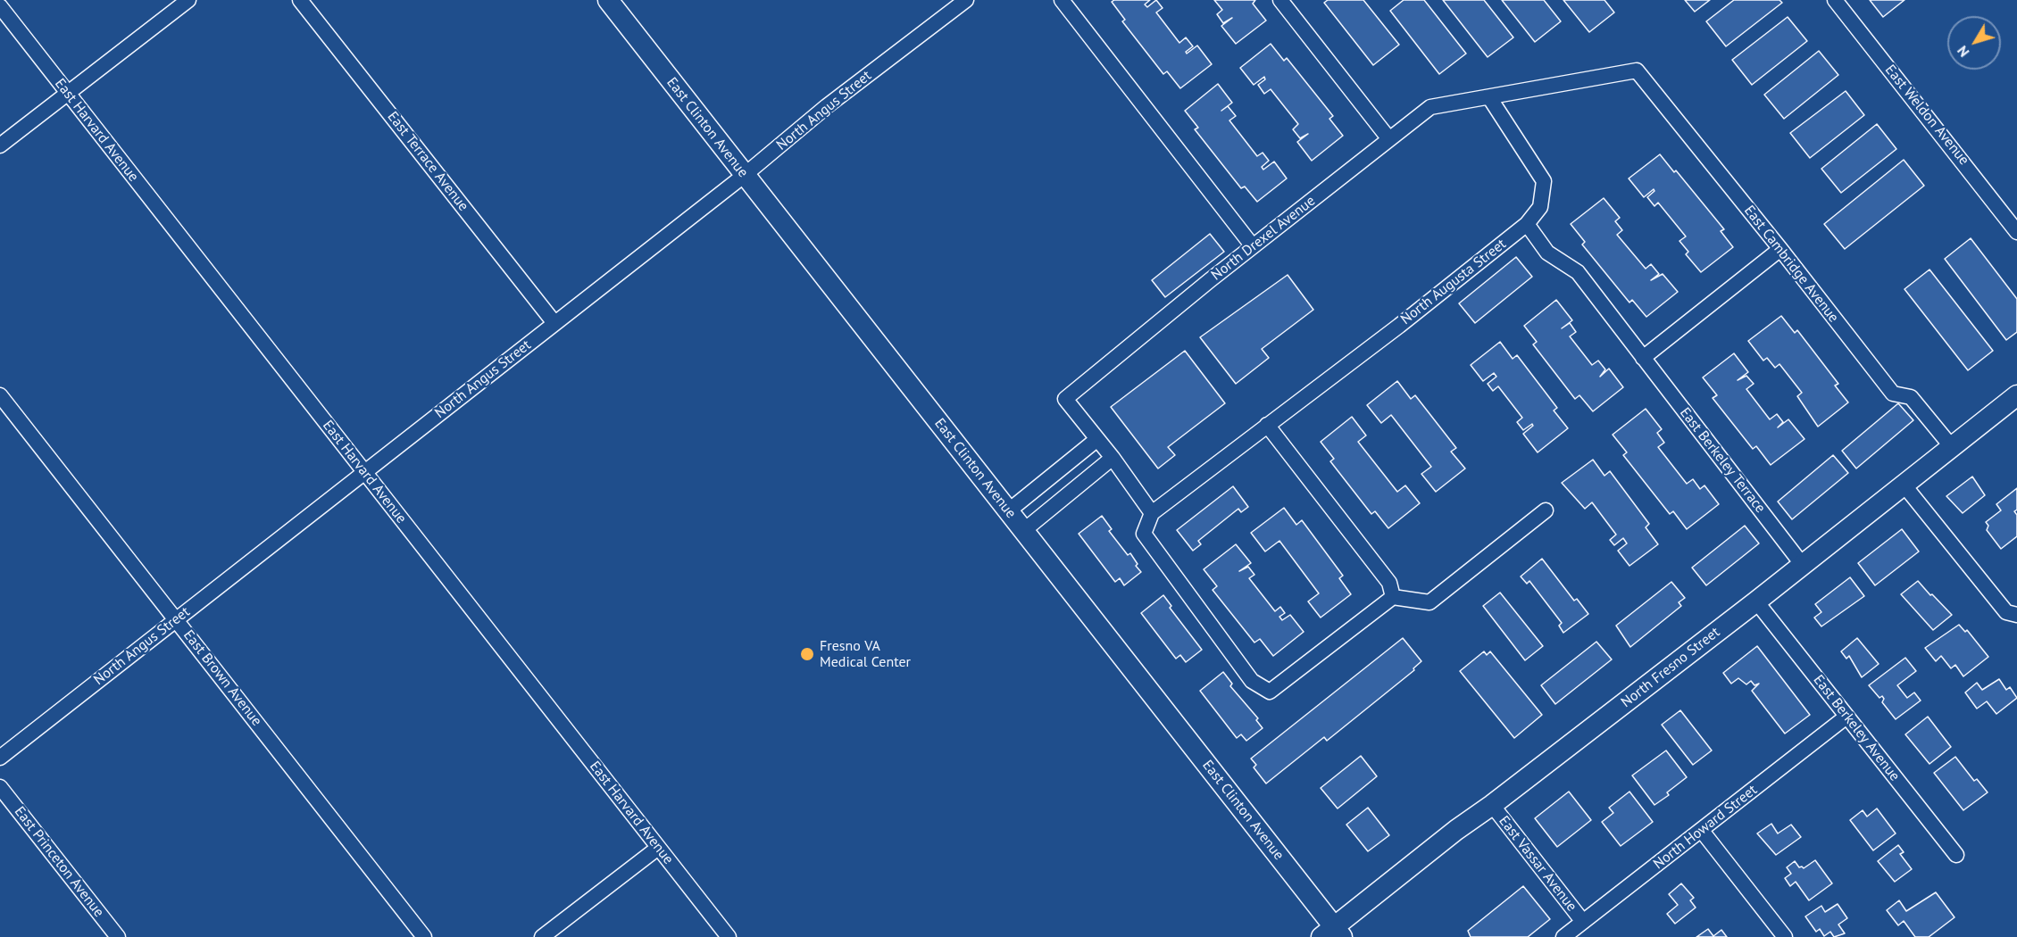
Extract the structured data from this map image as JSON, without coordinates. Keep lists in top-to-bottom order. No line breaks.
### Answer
{"streets":{"main road":["East Clinton Avenue","North Fresno Street"],"street":["North Angus Street","East Weldon Avenue","East Harvard Avenue","East Terrace Avenue","North Drexel Avenue","East Cambridge Avenue","North Augusta Street","East Berkeley Terrace","East Brown Avenue","East Berkeley Avenue","North Howard Street","East Princeton Avenue","East Vassar Avenue"]},"crossings":[["North Angus Street","East Clinton Avenue"],["North Angus Street","East Harvard Avenue"],["North Angus Street","East Terrace Avenue"],["North Angus Street","East Brown Avenue"],["East Clinton Avenue","North Fresno Street"],["North Drexel Avenue","East Cambridge Avenue"],["North Drexel Avenue","North Augusta Street"],["East Cambridge Avenue","North Fresno Street"],["East Berkeley Terrace","North Fresno Street"],["North Fresno Street","East Berkeley Avenue"],["North Fresno Street","East Vassar Avenue"],["East Berkeley Avenue","North Howard Street"],["North Howard Street","East Vassar Avenue"]],"places":["Fresno VA Medical Center"],"north":"bottom left"}
